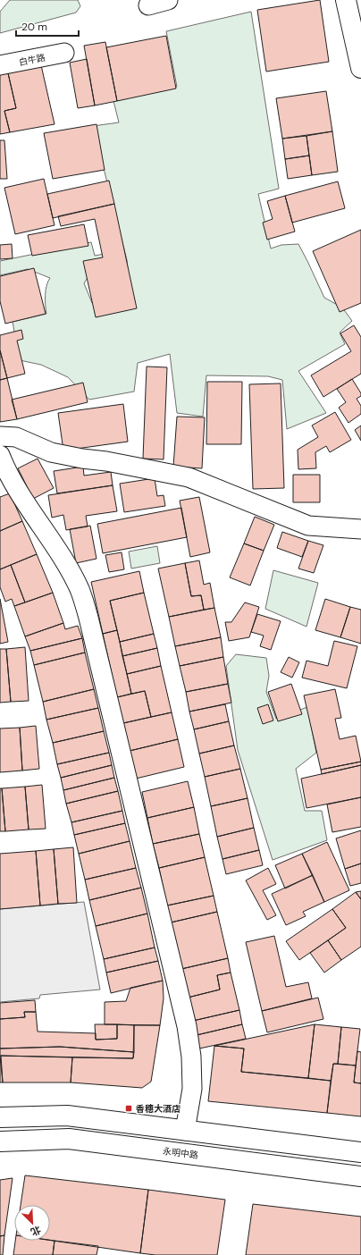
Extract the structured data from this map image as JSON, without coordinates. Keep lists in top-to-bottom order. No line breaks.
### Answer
{"streets":{"main road":["永明中路"],"street":["白牛路"]},"places":{"transit":["香穗大酒店"]},"scale_bar":"20 m","north":"bottom right"}
